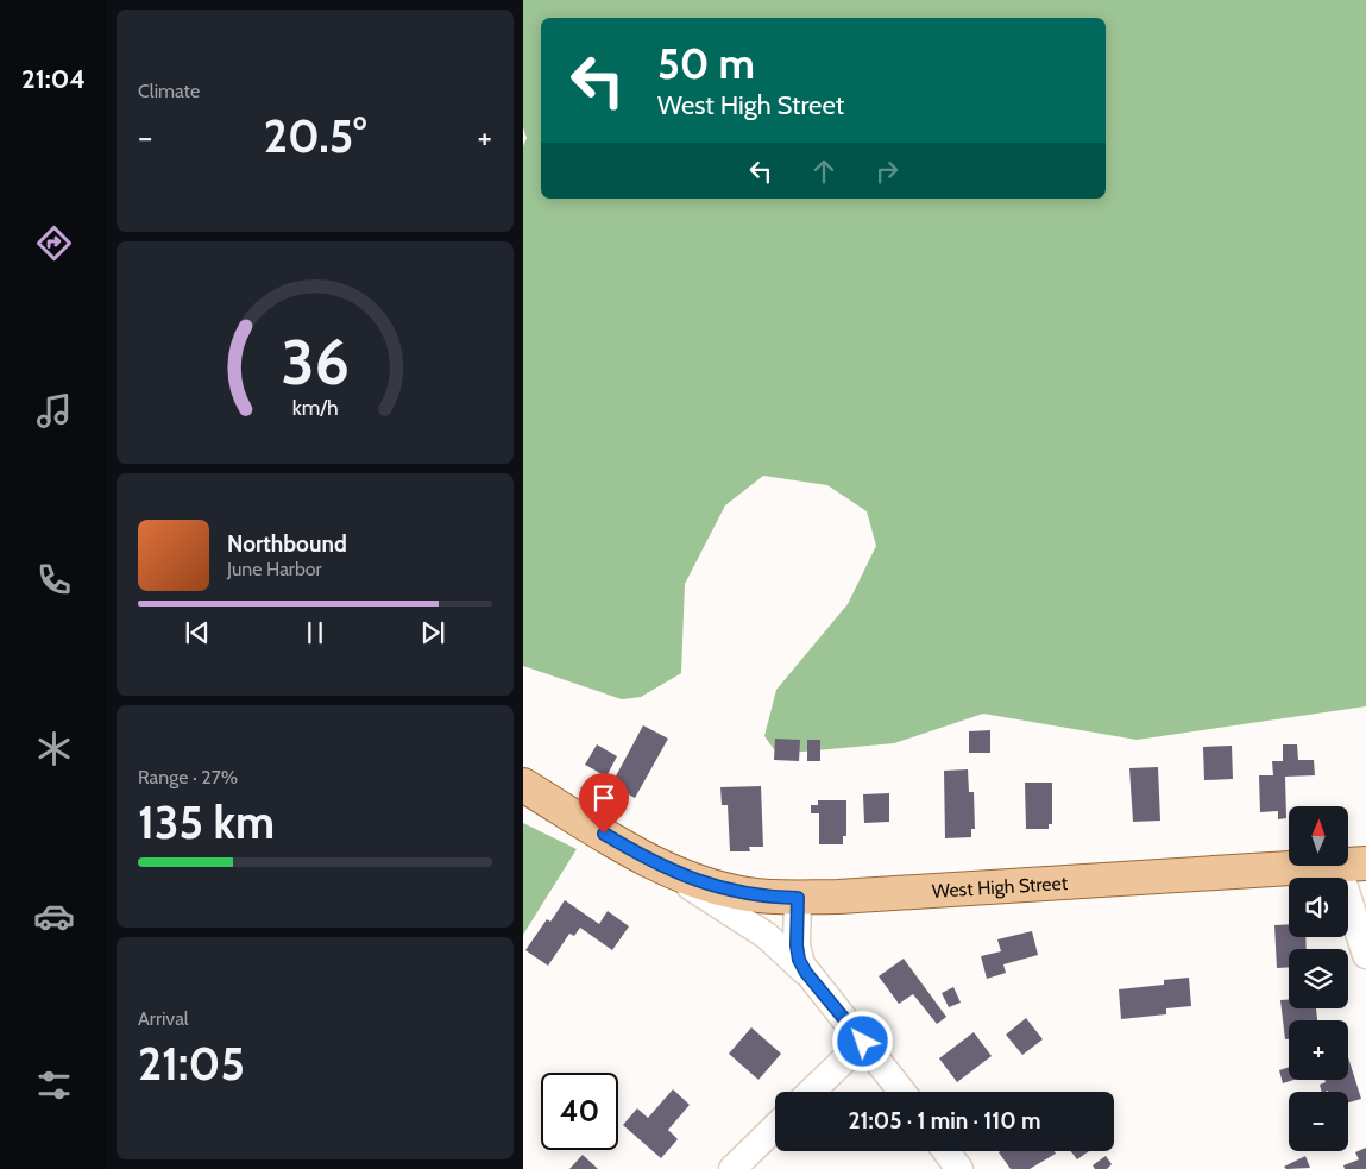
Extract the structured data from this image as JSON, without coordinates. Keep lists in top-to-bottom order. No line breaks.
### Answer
{"streets":{"main road":["West High Street"]},"north":"top","page":{"tabs":"21:04","tile":["Climate",["Range · 27%","135 km"],["Arrival","21:05"]],"turn":["50 m","West High Street"],"heat":["−","20.5°","+"],"song":["Northbound","June Harbor"],"map_buttons":["+","−"],"limit":"40","trip":"21:05 · 1 min · 110 m","gauge":["36","km/h"]}}
